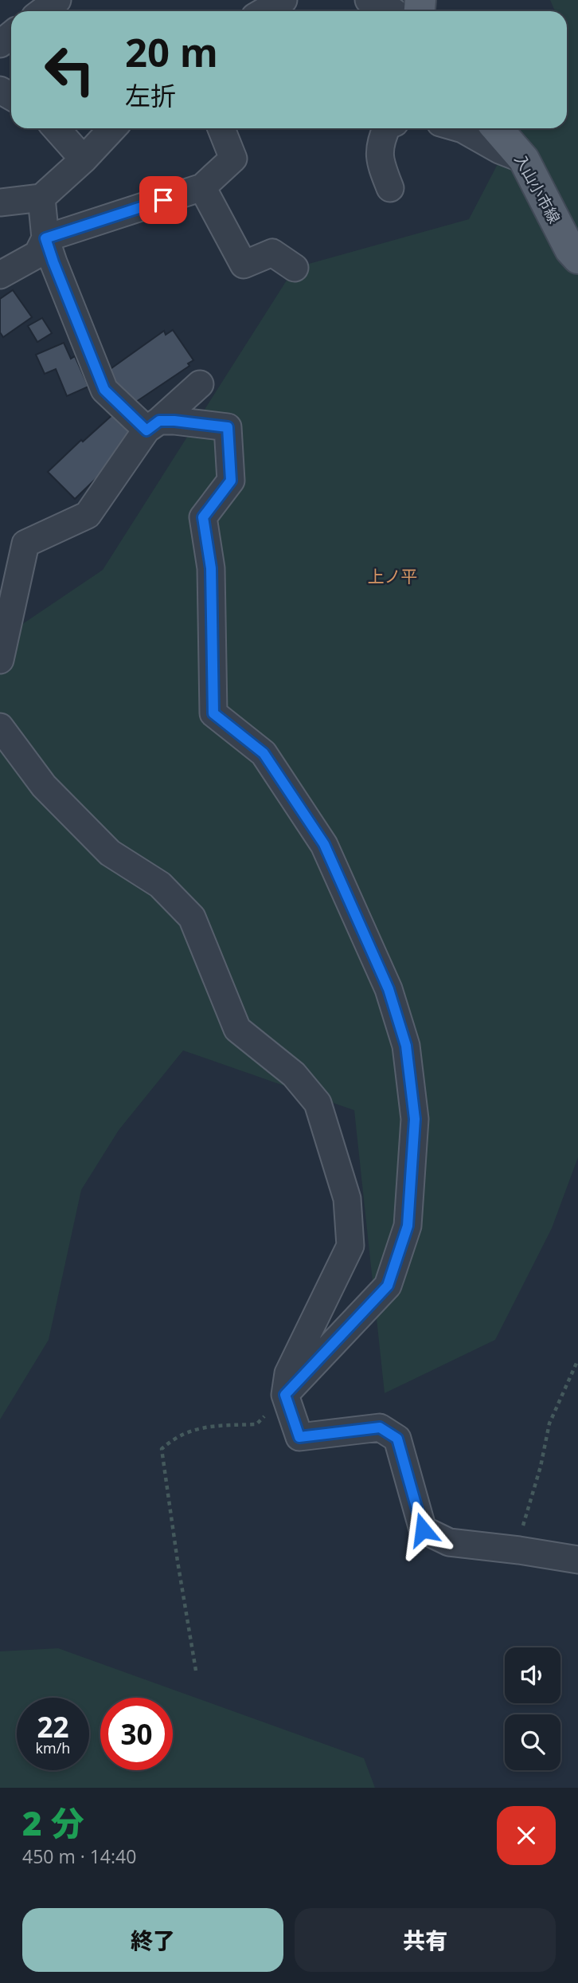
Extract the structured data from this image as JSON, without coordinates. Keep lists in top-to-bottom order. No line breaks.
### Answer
{"streets":{"main road":["入山小市線"]},"districts":["上ノ平"],"page":{"turn":["20 m","左折"],"speed":"22 km/h","limit":"30","heading":["2 分","450 m · 14:40"],"buttons":["終了","共有"]}}
